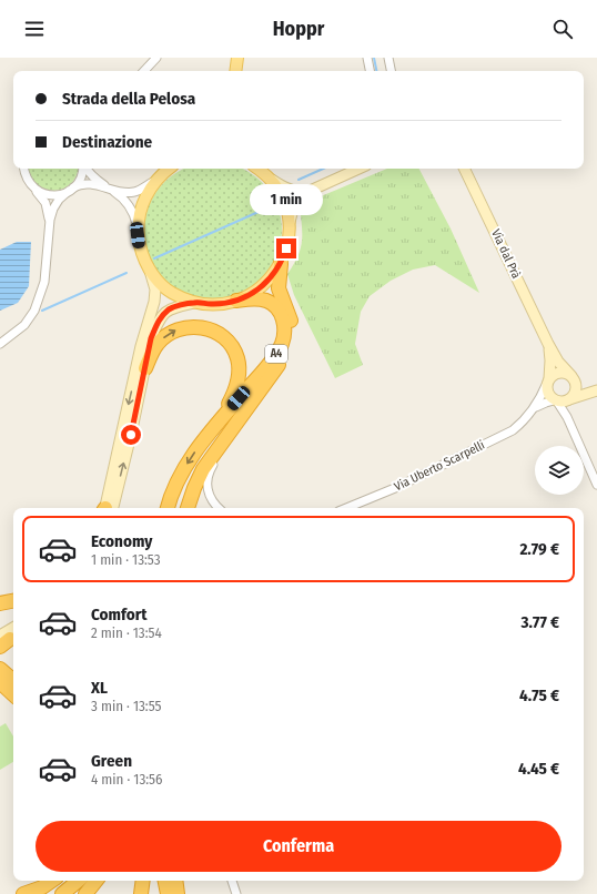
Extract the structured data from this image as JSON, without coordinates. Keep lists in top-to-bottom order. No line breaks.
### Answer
{"streets":{"highway":["A4"],"street":["Via dal Prà","Via Uberto Scarpelli"]},"crossings":[["Via dal Prà","Via Uberto Scarpelli"]],"page":{"header":"Hoppr","banner":["Strada della Pelosa","Destinazione"],"bubble":"1 min","list":[{"name":"Economy","note":"1 min · 13:53","value":"2.79 €"},{"name":"Comfort","note":"2 min · 13:54","value":"3.77 €"},{"name":"XL","note":"3 min · 13:55","value":"4.75 €"},{"name":"Green","note":"4 min · 13:56","value":"4.45 €"}],"buttons":"Conferma"}}
